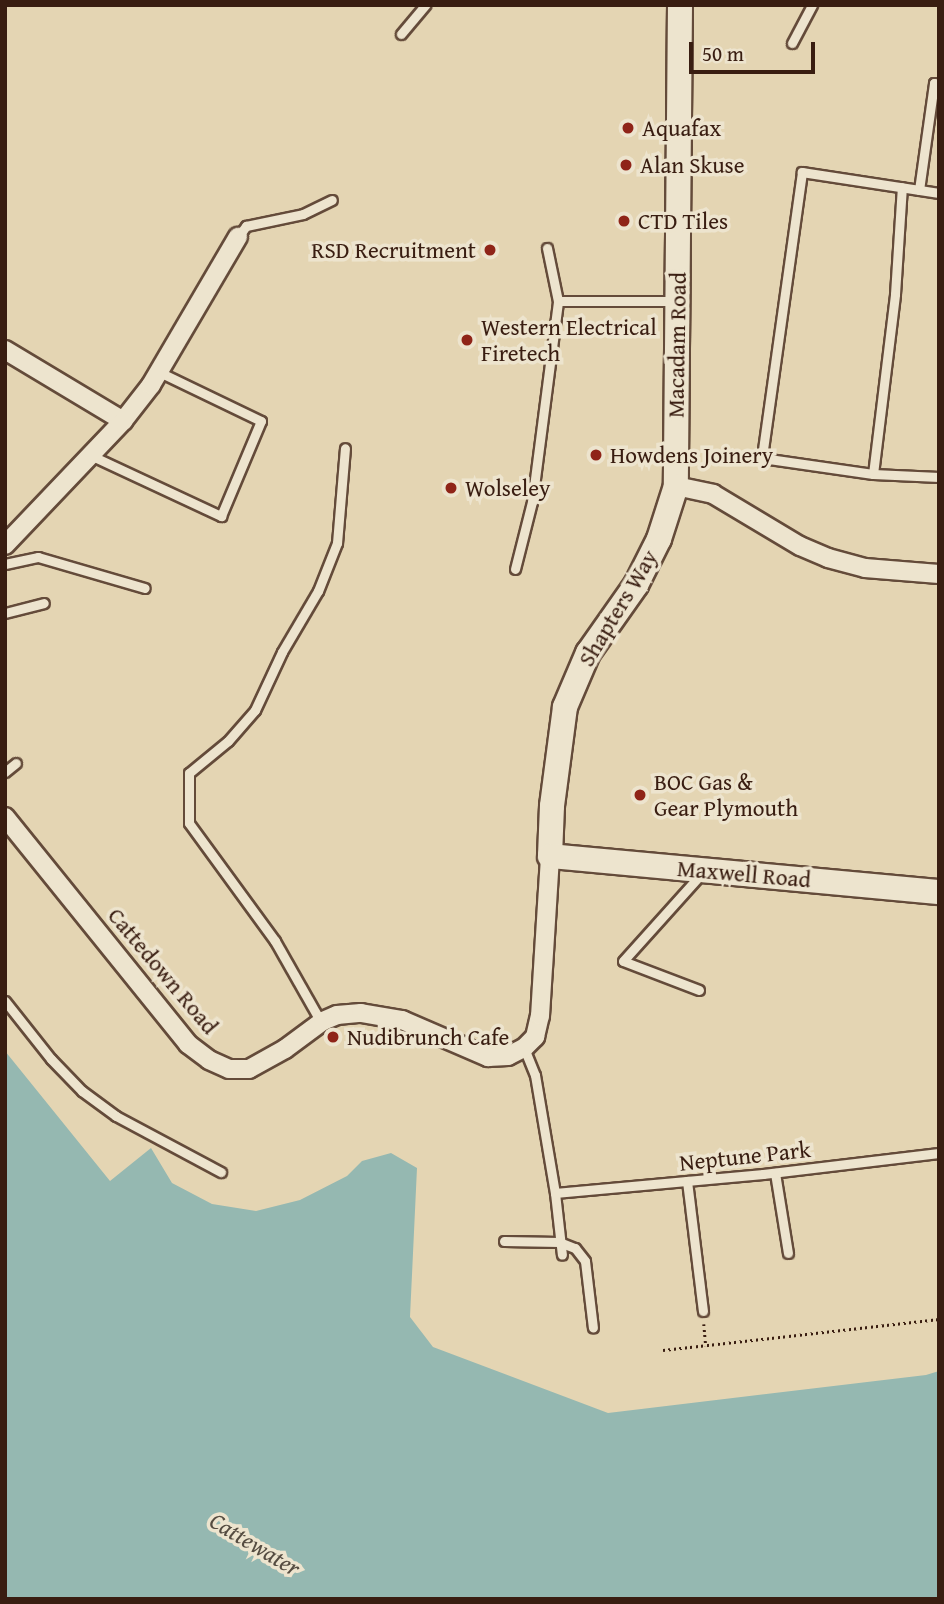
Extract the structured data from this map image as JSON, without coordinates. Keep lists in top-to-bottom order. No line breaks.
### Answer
{"streets":{"street":["Macadam Road","Shapters Way","Maxwell Road","Cattedown Road"],"lane":["Neptune Park"]},"crossings":[["Macadam Road","Shapters Way"],["Shapters Way","Maxwell Road"]],"water":["Cattewater"],"places":["Aquafax","Alan Skuse","CTD Tiles","RSD Recruitment","Western Electrical Firetech","Howdens Joinery","Wolseley","BOC Gas & Gear Plymouth","Nudibrunch Cafe"],"scale_bar":"50 m"}
